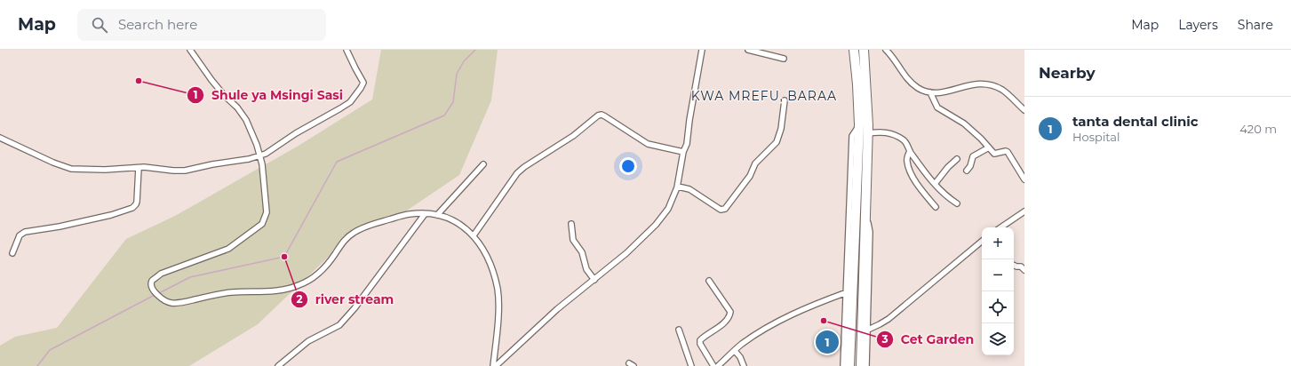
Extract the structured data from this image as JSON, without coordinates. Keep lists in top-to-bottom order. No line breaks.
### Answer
{"districts":["KWA MREFU, BARAA"],"places":["Shule ya Msingi Sasi","river stream","Cet Garden"],"page":{"header":"Map","search":"Search here","nav":["Map","Layers","Share"],"heading":"Nearby","list":[{"mark":"1","name":"tanta dental clinic","note":"Hospital","value":"420 m"}],"map_buttons":["+","−"],"pins":"1"}}
